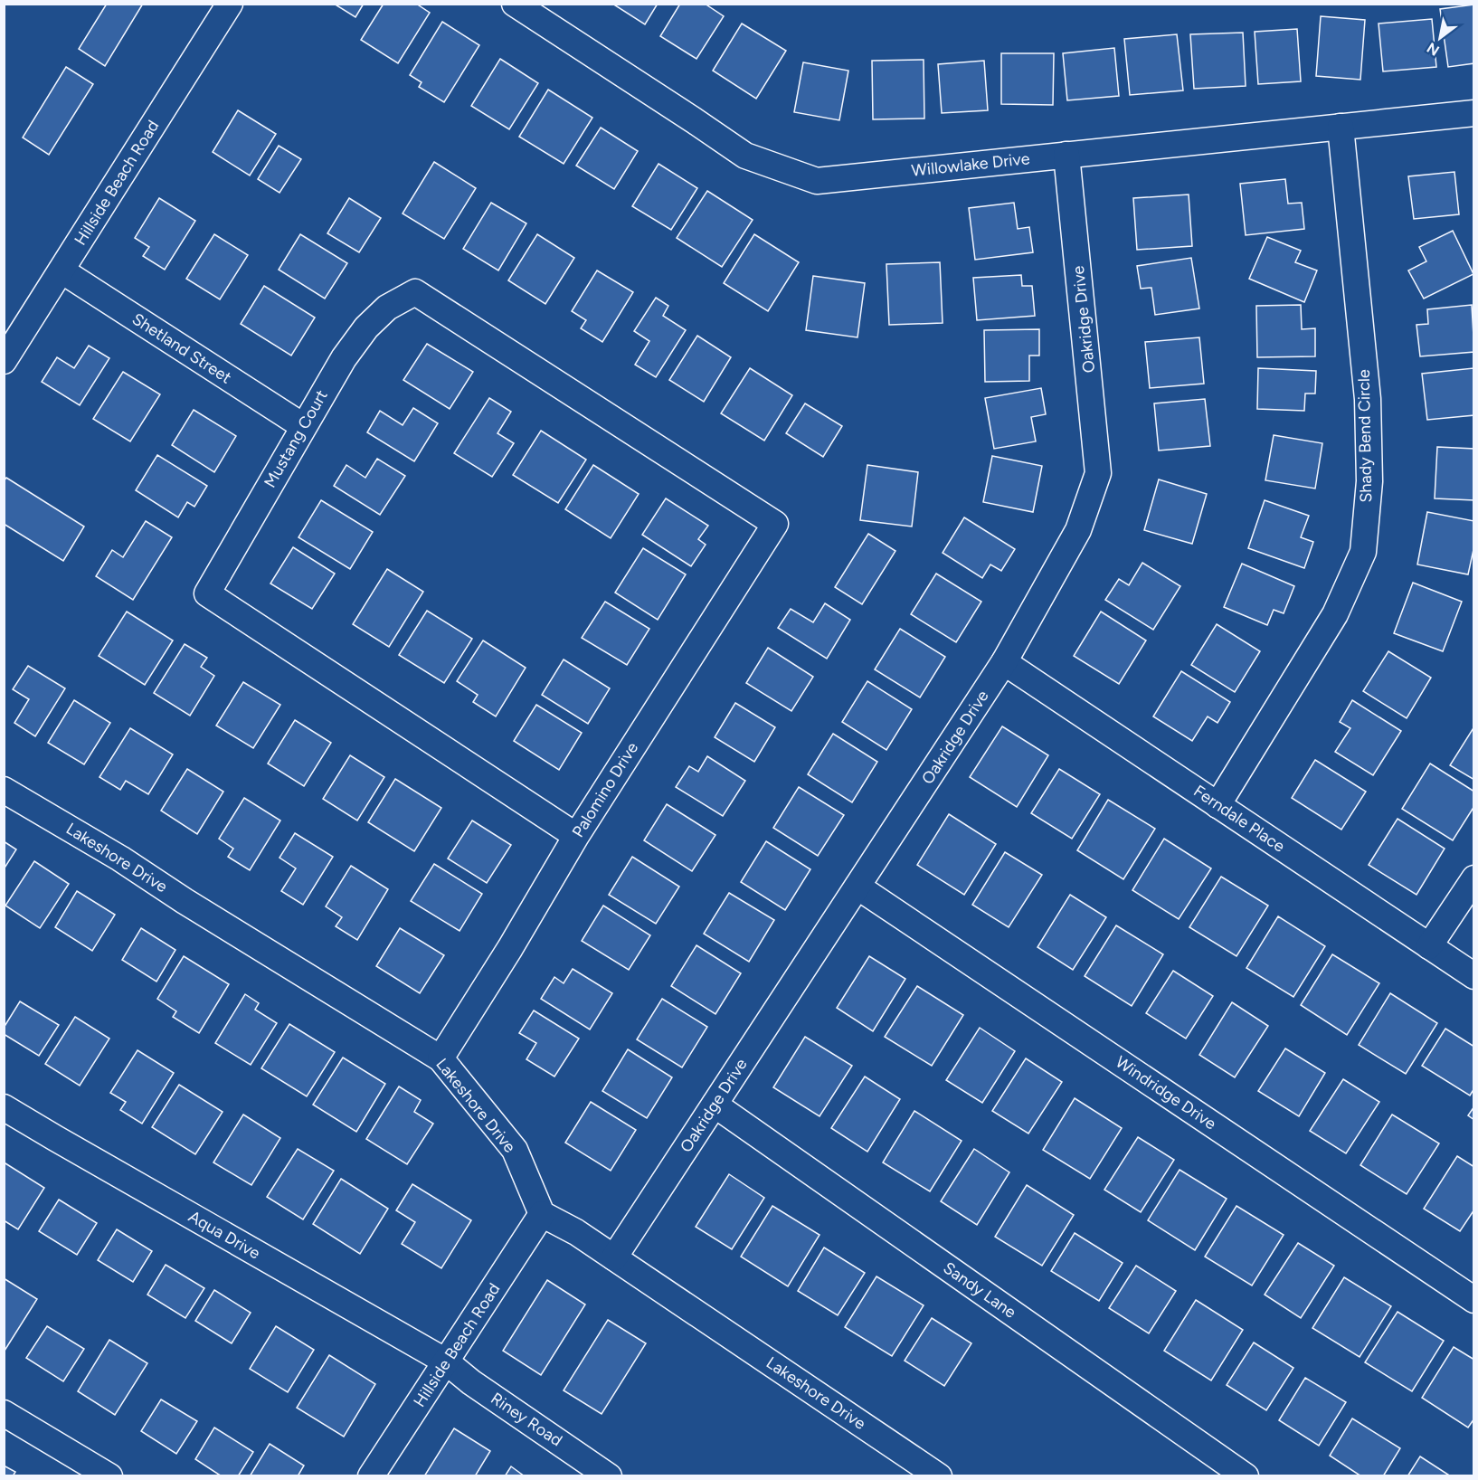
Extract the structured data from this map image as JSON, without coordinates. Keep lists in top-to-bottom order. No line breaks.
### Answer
{"streets":{"street":["Willowlake Drive","Hillside Beach Road","Oakridge Drive","Shetland Street","Shady Bend Circle","Mustang Court","Palomino Drive","Ferndale Place","Lakeshore Drive","Windridge Drive","Aqua Drive","Sandy Lane","Riney Road"]},"crossings":[["Willowlake Drive","Oakridge Drive"],["Willowlake Drive","Shady Bend Circle"],["Hillside Beach Road","Shetland Street"],["Hillside Beach Road","Lakeshore Drive"],["Hillside Beach Road","Aqua Drive"],["Hillside Beach Road","Riney Road"],["Oakridge Drive","Ferndale Place"],["Oakridge Drive","Lakeshore Drive"],["Oakridge Drive","Windridge Drive"],["Oakridge Drive","Sandy Lane"],["Shetland Street","Mustang Court"],["Shady Bend Circle","Ferndale Place"],["Mustang Court","Palomino Drive"],["Palomino Drive","Lakeshore Drive"],["Aqua Drive","Riney Road"]],"north":"bottom left"}
